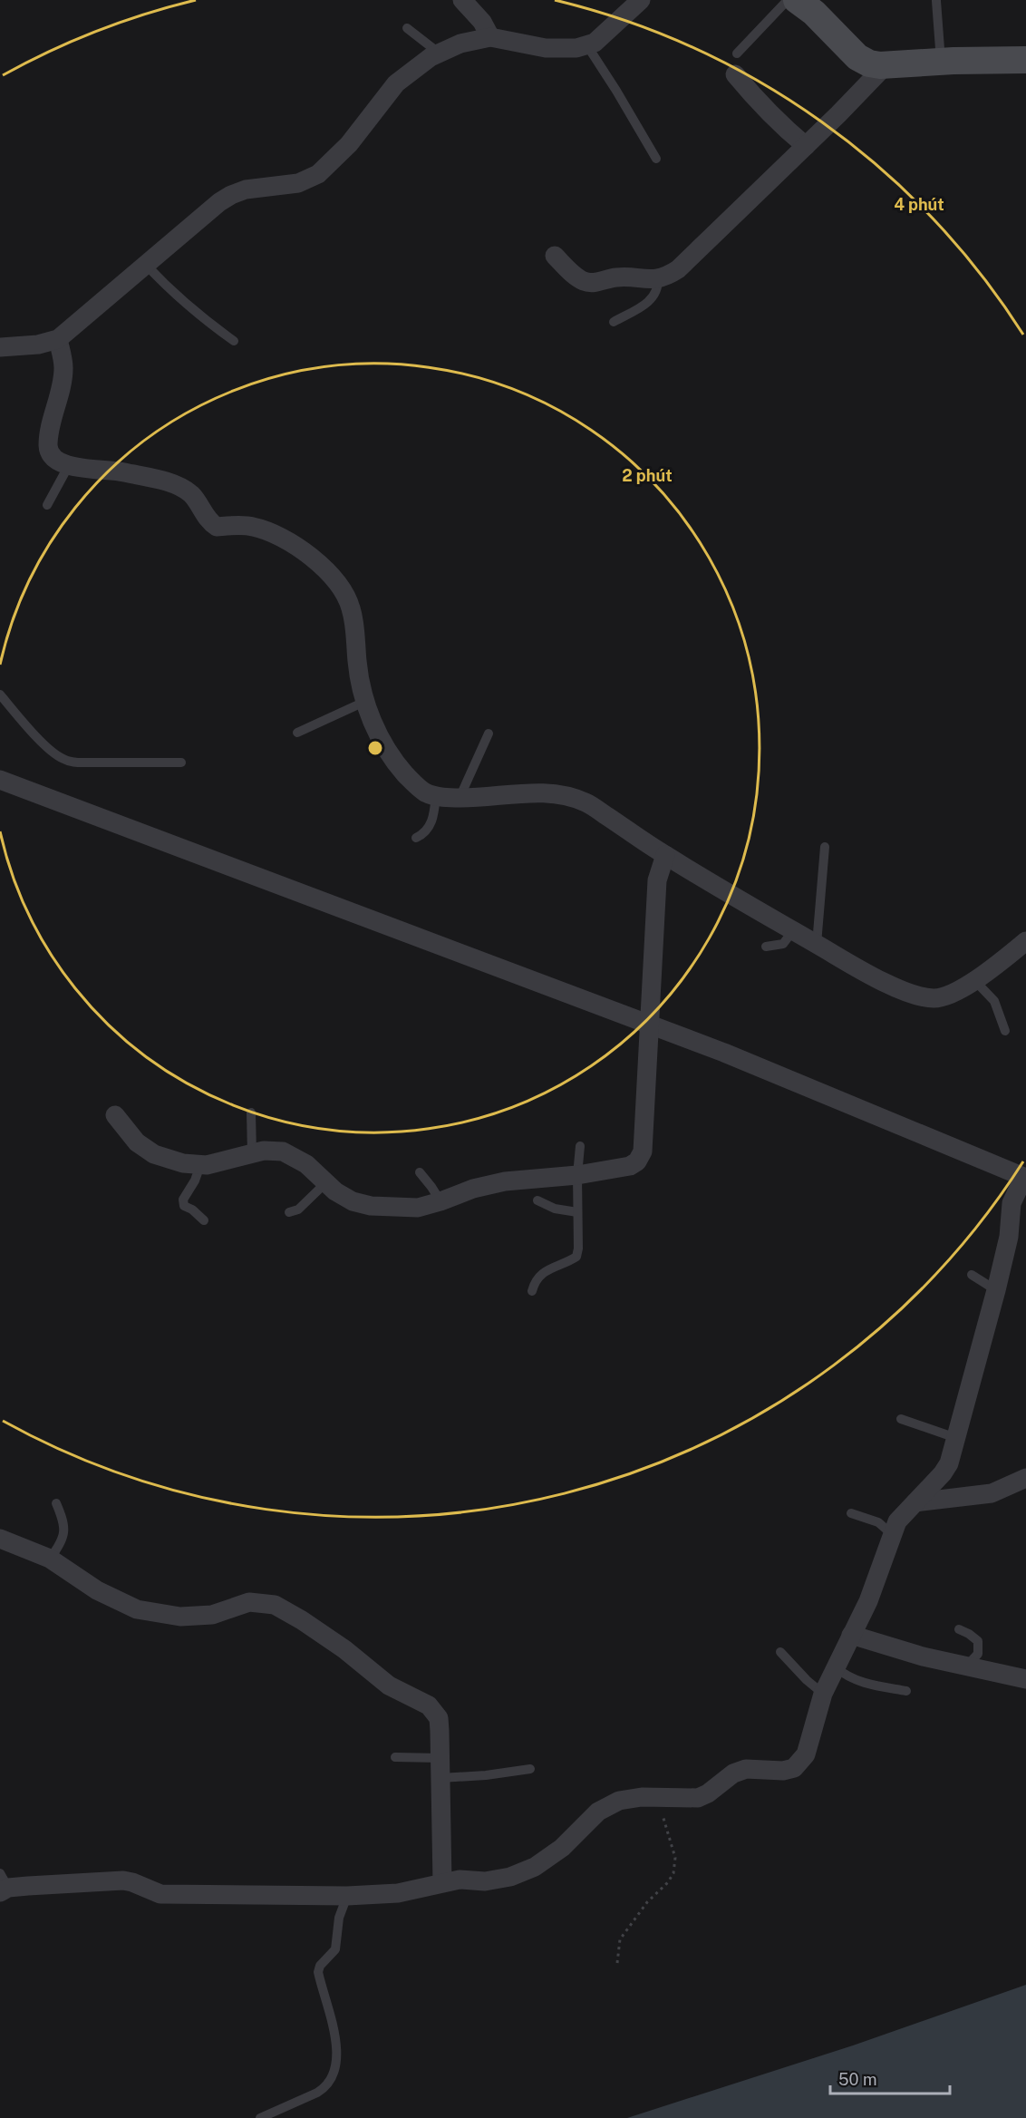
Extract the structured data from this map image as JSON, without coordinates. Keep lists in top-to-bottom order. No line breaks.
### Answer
{"scale_bar":"50 m","rings":["4 phút","2 phút"]}
